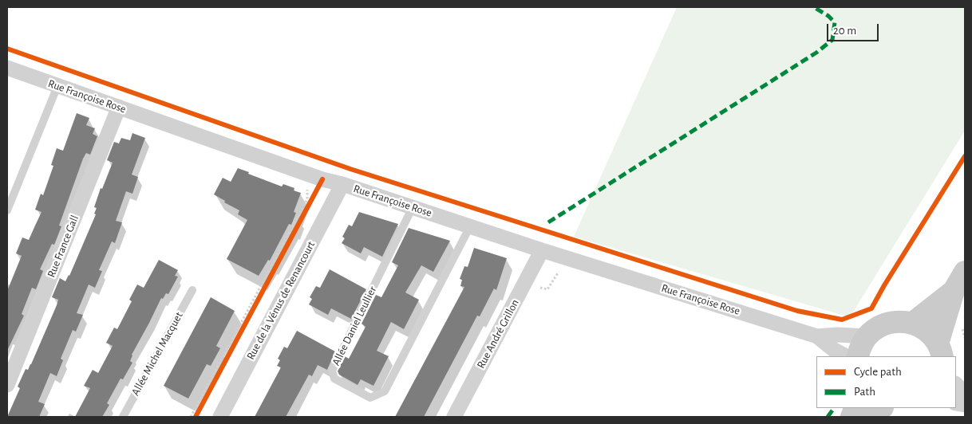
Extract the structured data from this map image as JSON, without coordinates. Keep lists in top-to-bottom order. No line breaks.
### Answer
{"streets":{"street":["Rue Françoise Rose","Rue France Gall","Rue de la Vénus de Renancourt","Rue André Grillon"],"lane":["Allée Daniel Leullier","Allée Michel Macquet"]},"crossings":[["Rue Françoise Rose","Rue France Gall"],["Rue Françoise Rose","Rue de la Vénus de Renancourt"],["Rue Françoise Rose","Allée Daniel Leullier"],["Rue Françoise Rose","Rue André Grillon"]],"legend":["Cycle path","Path"],"scale_bar":"20 m"}
